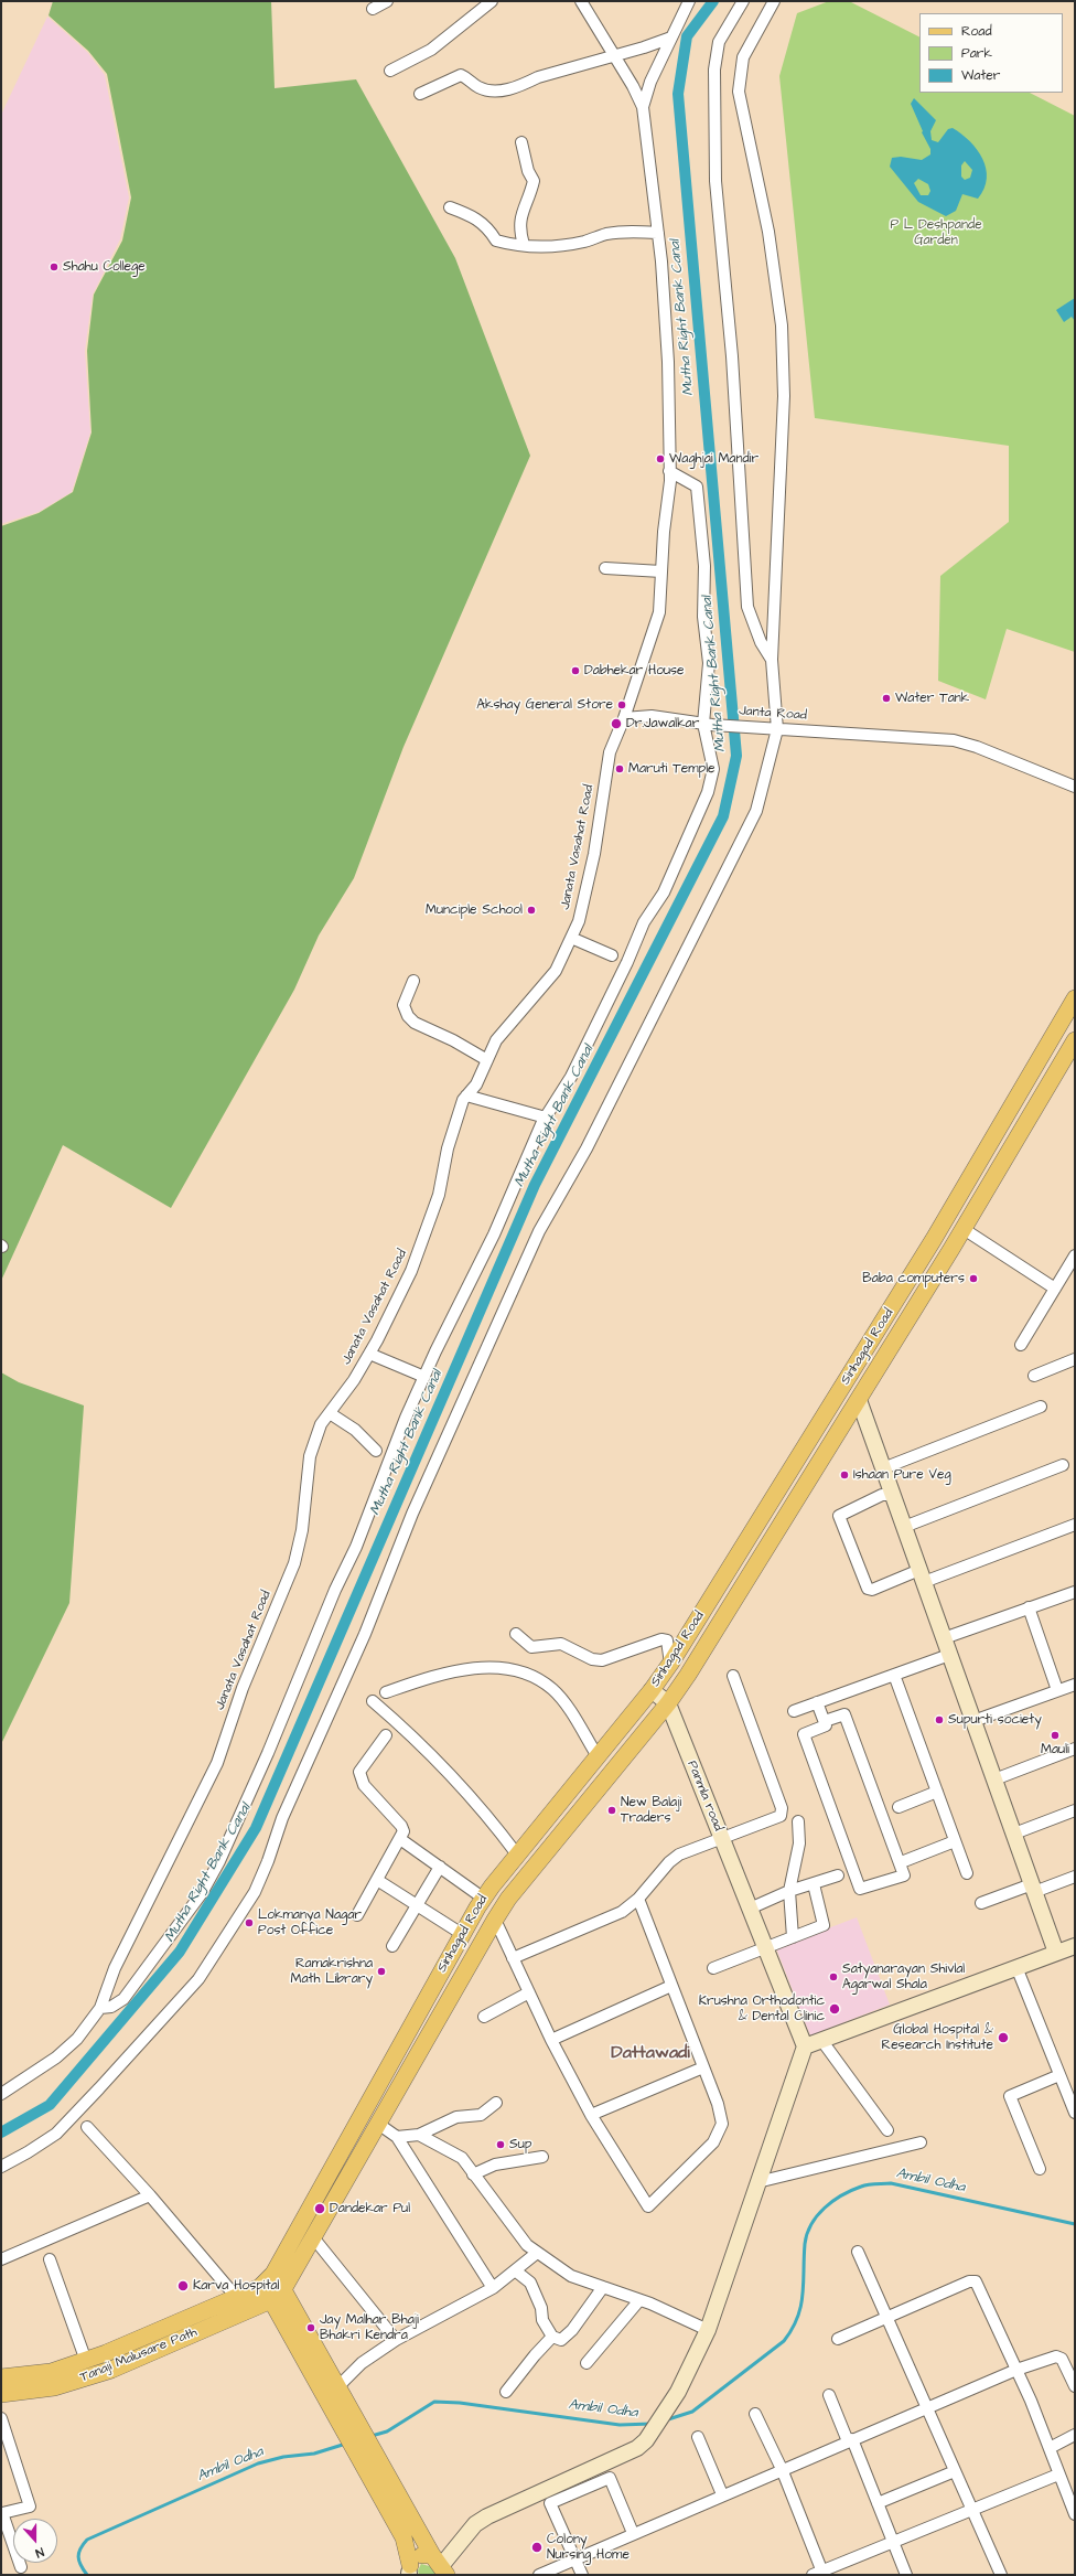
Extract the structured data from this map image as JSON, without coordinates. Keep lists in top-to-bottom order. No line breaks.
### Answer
{"streets":{"main road":["Sinhagad Road","Tanaji Malusare Path"],"street":["Janta Road","Janata Vasahat Road","Panmla road"]},"crossings":[["Sinhagad Road","Panmla road"],["Sinhagad Road","Tanaji Malusare Path"]],"districts":["Dattawadi"],"water":["Mutha Right Bank Canal","Ambil Odha"],"parks":["P L Deshpande Garden"],"places":["Shahu College","Waghjai Mandir","Dabhekar House","Water Tank","Akshay General Store","Dr.Jawalkar","Maruti Temple","Munciple School","Baba computers","Ishaan Pure Veg","Supurti society","Mauli","New Balaji Traders","Lokmanya Nagar Post Office","Ramakrishna Math Library","Satyanarayan Shivlal Agarwal Shala","Krushna Orthodontic & Dental Clinic","Global Hospital & Research Institute","Sup","Dandekar Pul","Karva Hospital","Jay Malhar Bhaji Bhakri Kendra","Colony Nursing Home"],"legend":["Road","Park","Water"],"north":"bottom"}
